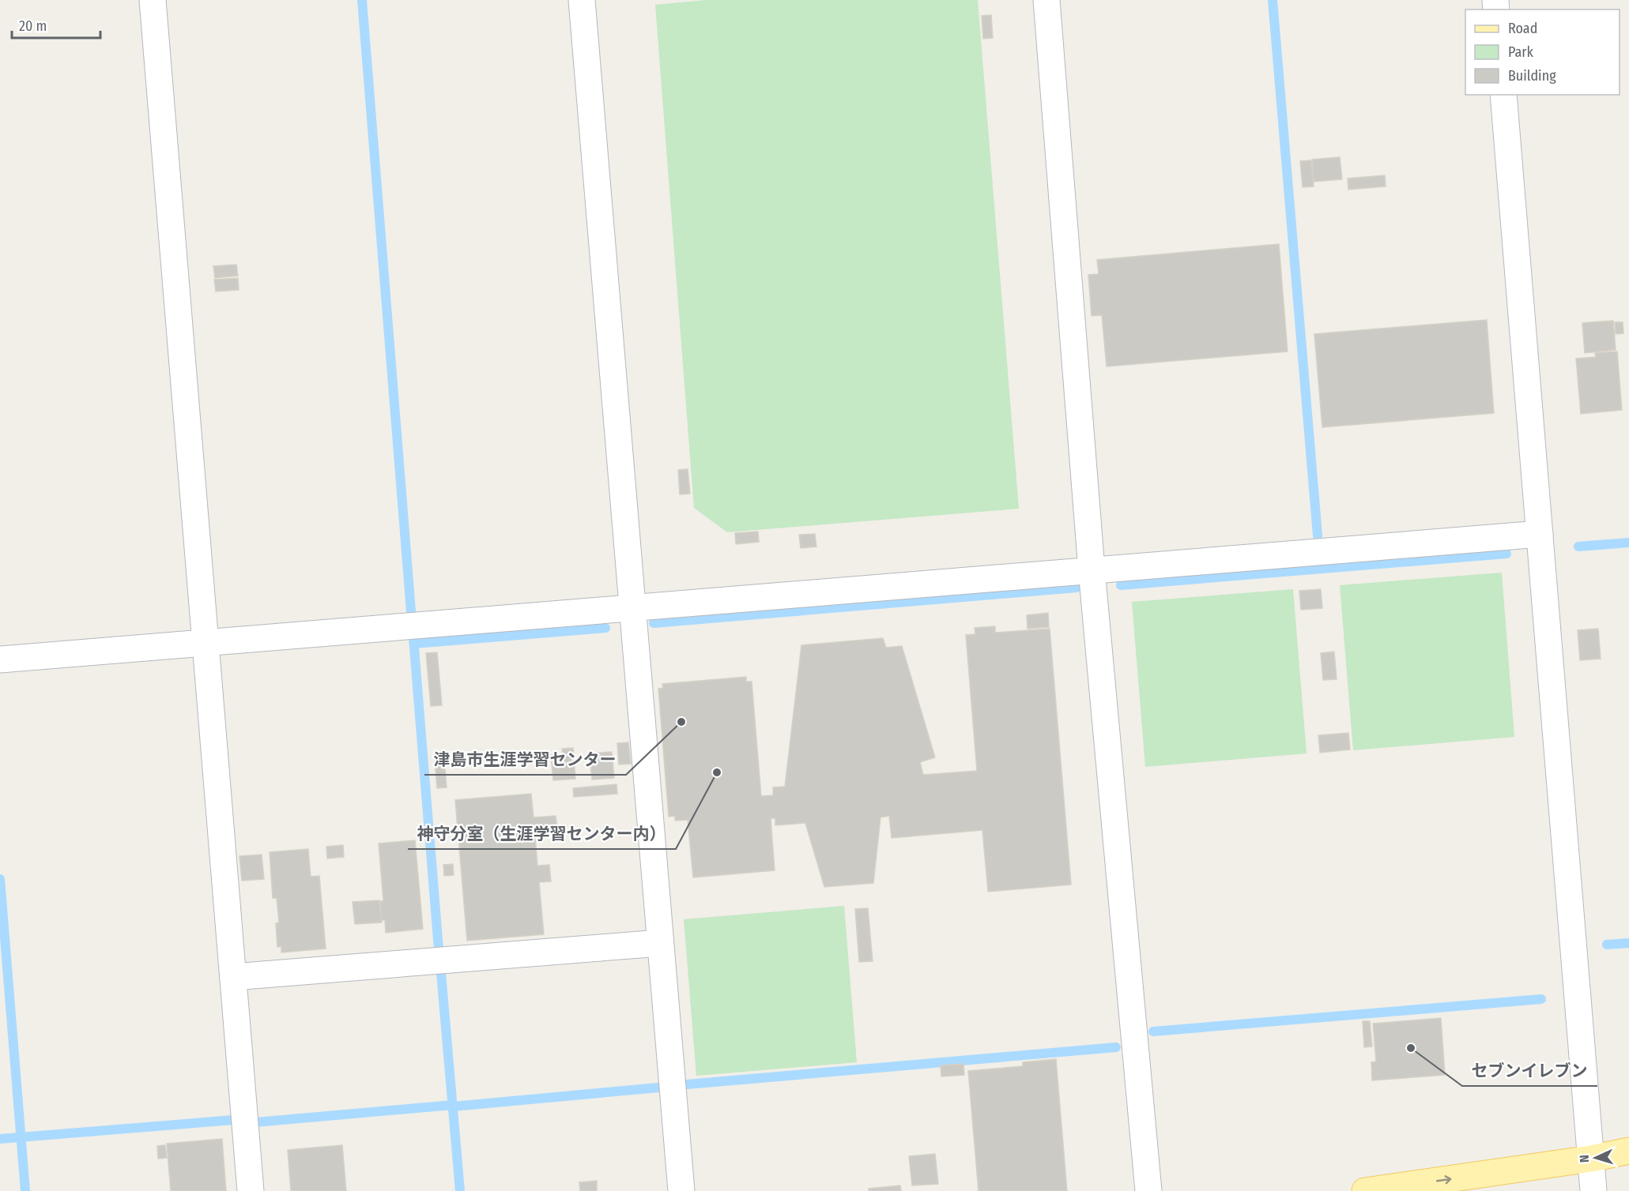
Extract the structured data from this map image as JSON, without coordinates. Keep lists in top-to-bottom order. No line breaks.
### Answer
{"places":["津島市生涯学習センター","神守分室（生涯学習センター内）","セブンイレブン"],"legend":["Road","Park","Building"],"scale_bar":"20 m","north":"left"}
